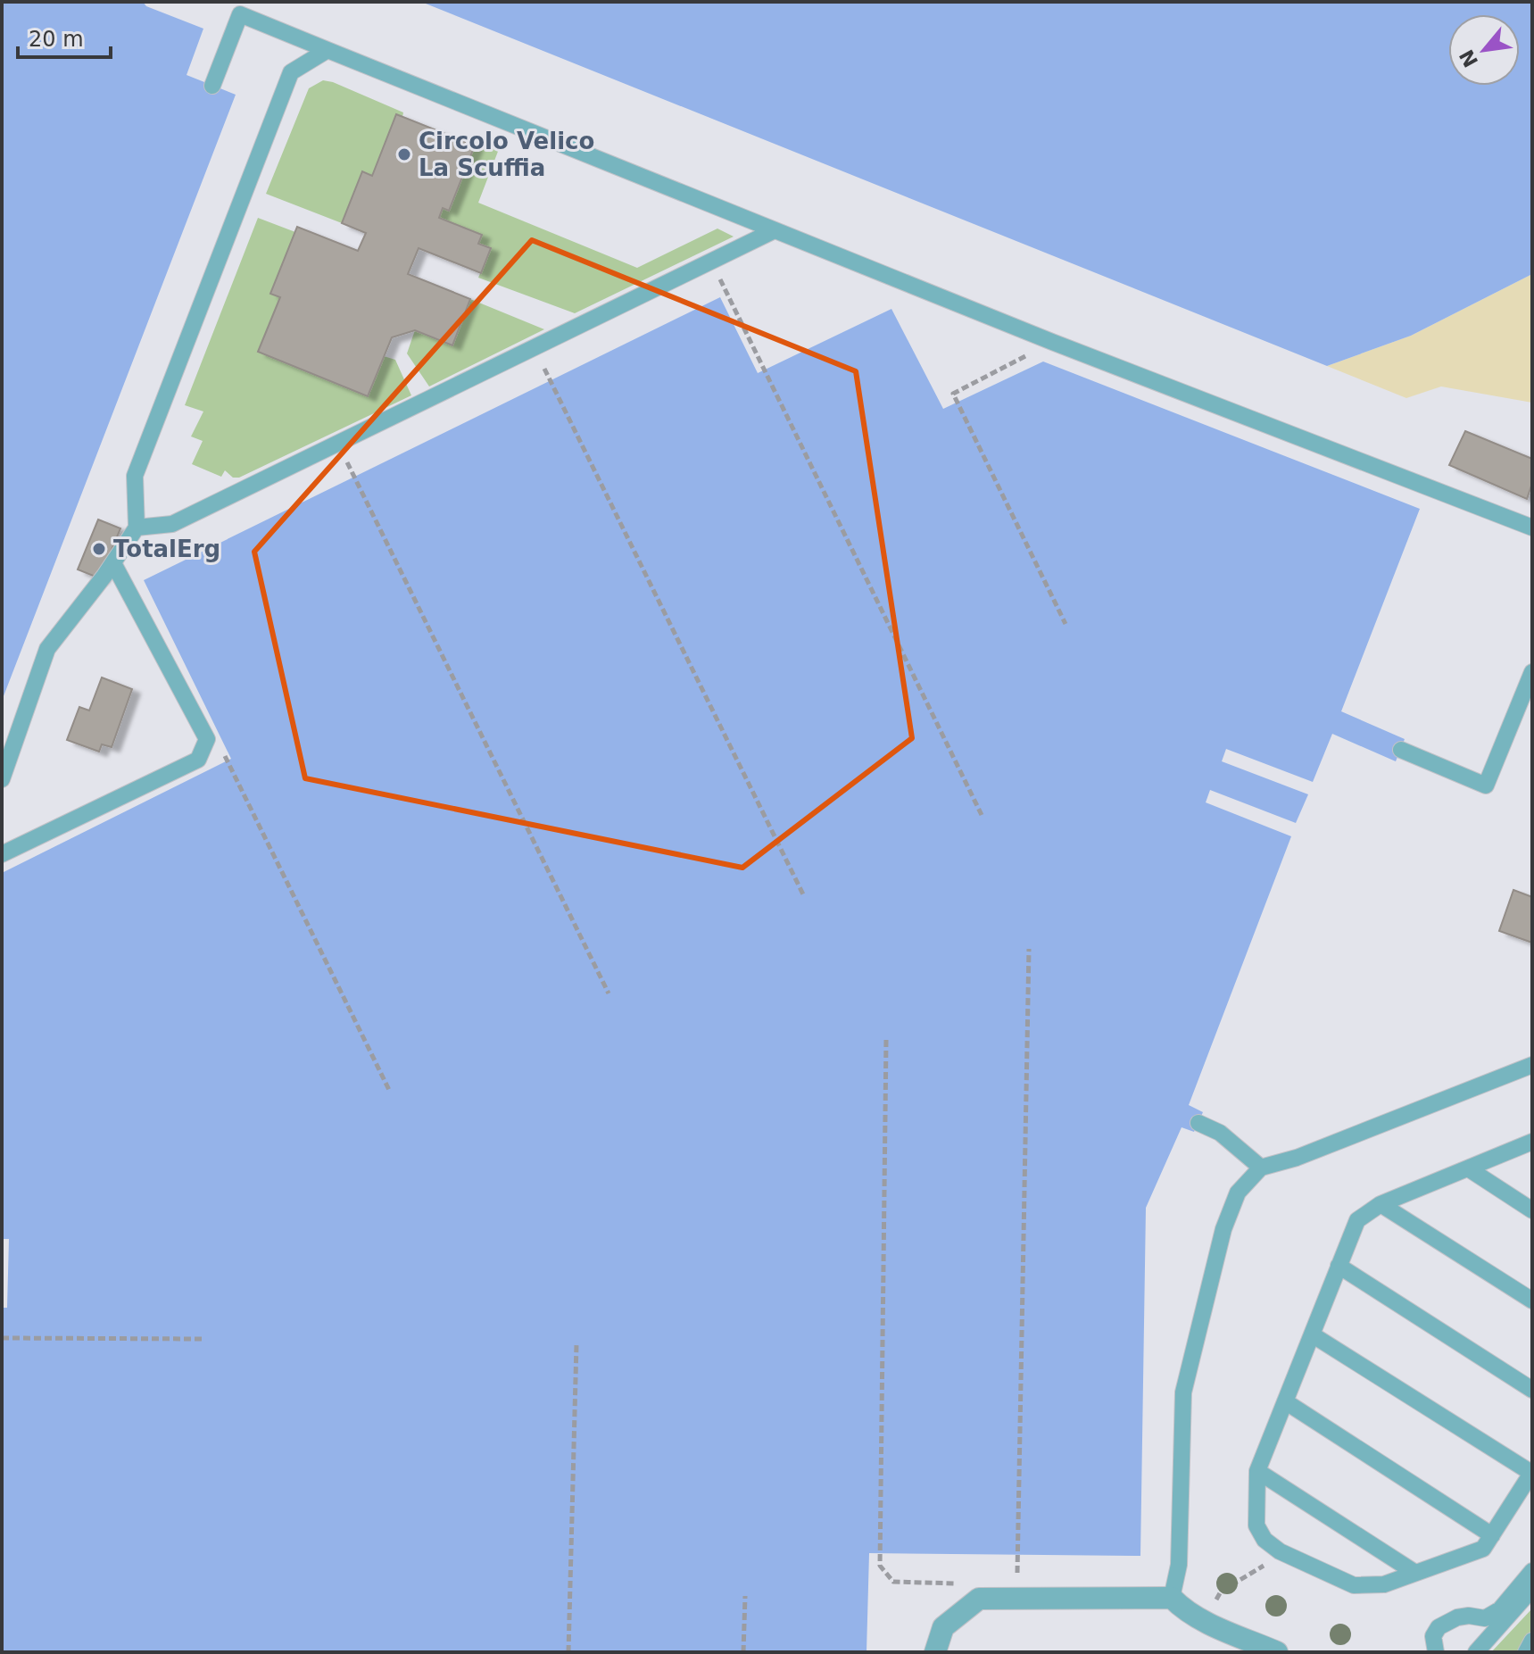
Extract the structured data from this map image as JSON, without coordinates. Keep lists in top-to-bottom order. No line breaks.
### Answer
{"places":["Circolo Velico La Scuffia","TotalErg"],"scale_bar":"20 m","north":"bottom left"}
